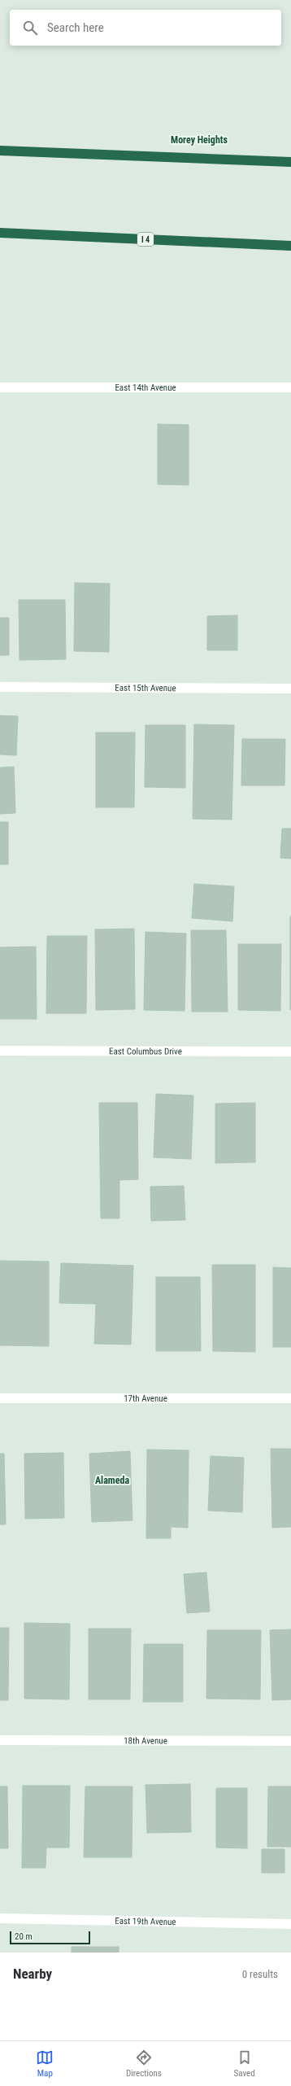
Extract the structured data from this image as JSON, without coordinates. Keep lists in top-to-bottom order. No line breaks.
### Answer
{"streets":{"highway":["I 4"],"street":["East 14th Avenue","East 15th Avenue","East Columbus Drive","17th Avenue","18th Avenue","East 19th Avenue"]},"districts":["Morey Heights","Alameda"],"scale_bar":"20 m","page":{"search":"Search here","scale":"20 m","heading":["Nearby","0 results"],"nav":["Map","Directions","Saved"]}}
